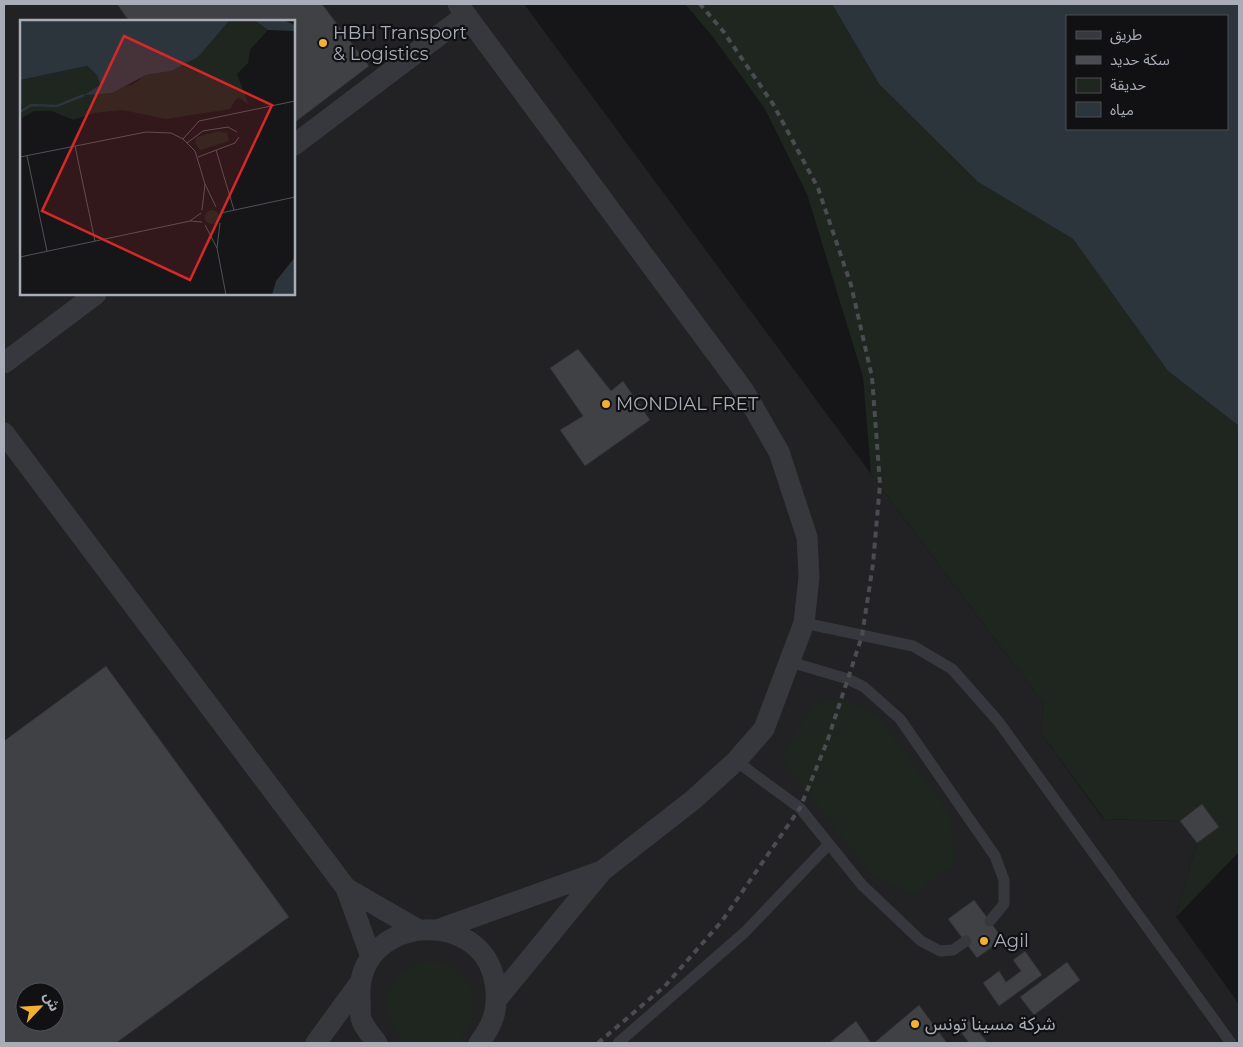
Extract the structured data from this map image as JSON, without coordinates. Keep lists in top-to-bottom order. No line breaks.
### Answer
{"places":["HBH Transport & Logistics","MONDIAL FRET","Agil","شركة مسينا تونس"],"legend":["طريق","سكة حديد","حديقة","مياه"],"north":"top right"}
